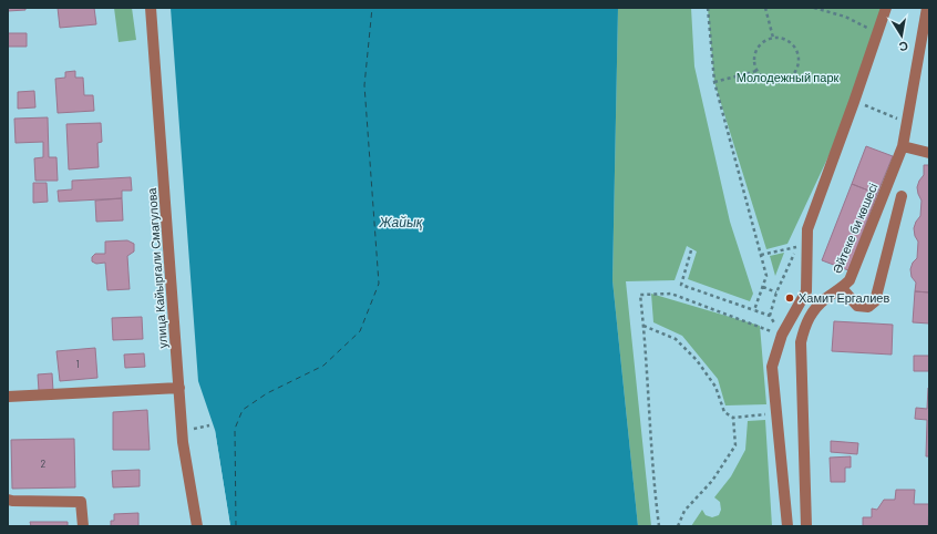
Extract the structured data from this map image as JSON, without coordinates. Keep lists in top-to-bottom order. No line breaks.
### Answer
{"streets":{"street":["Әйтеке би көшесі","улица Кайыргали Смагулова"]},"water":["Жайық"],"parks":["Молодежный парк"],"places":["Хамит Ергалиев"],"house_numbers":["1","2"],"north":"bottom"}
